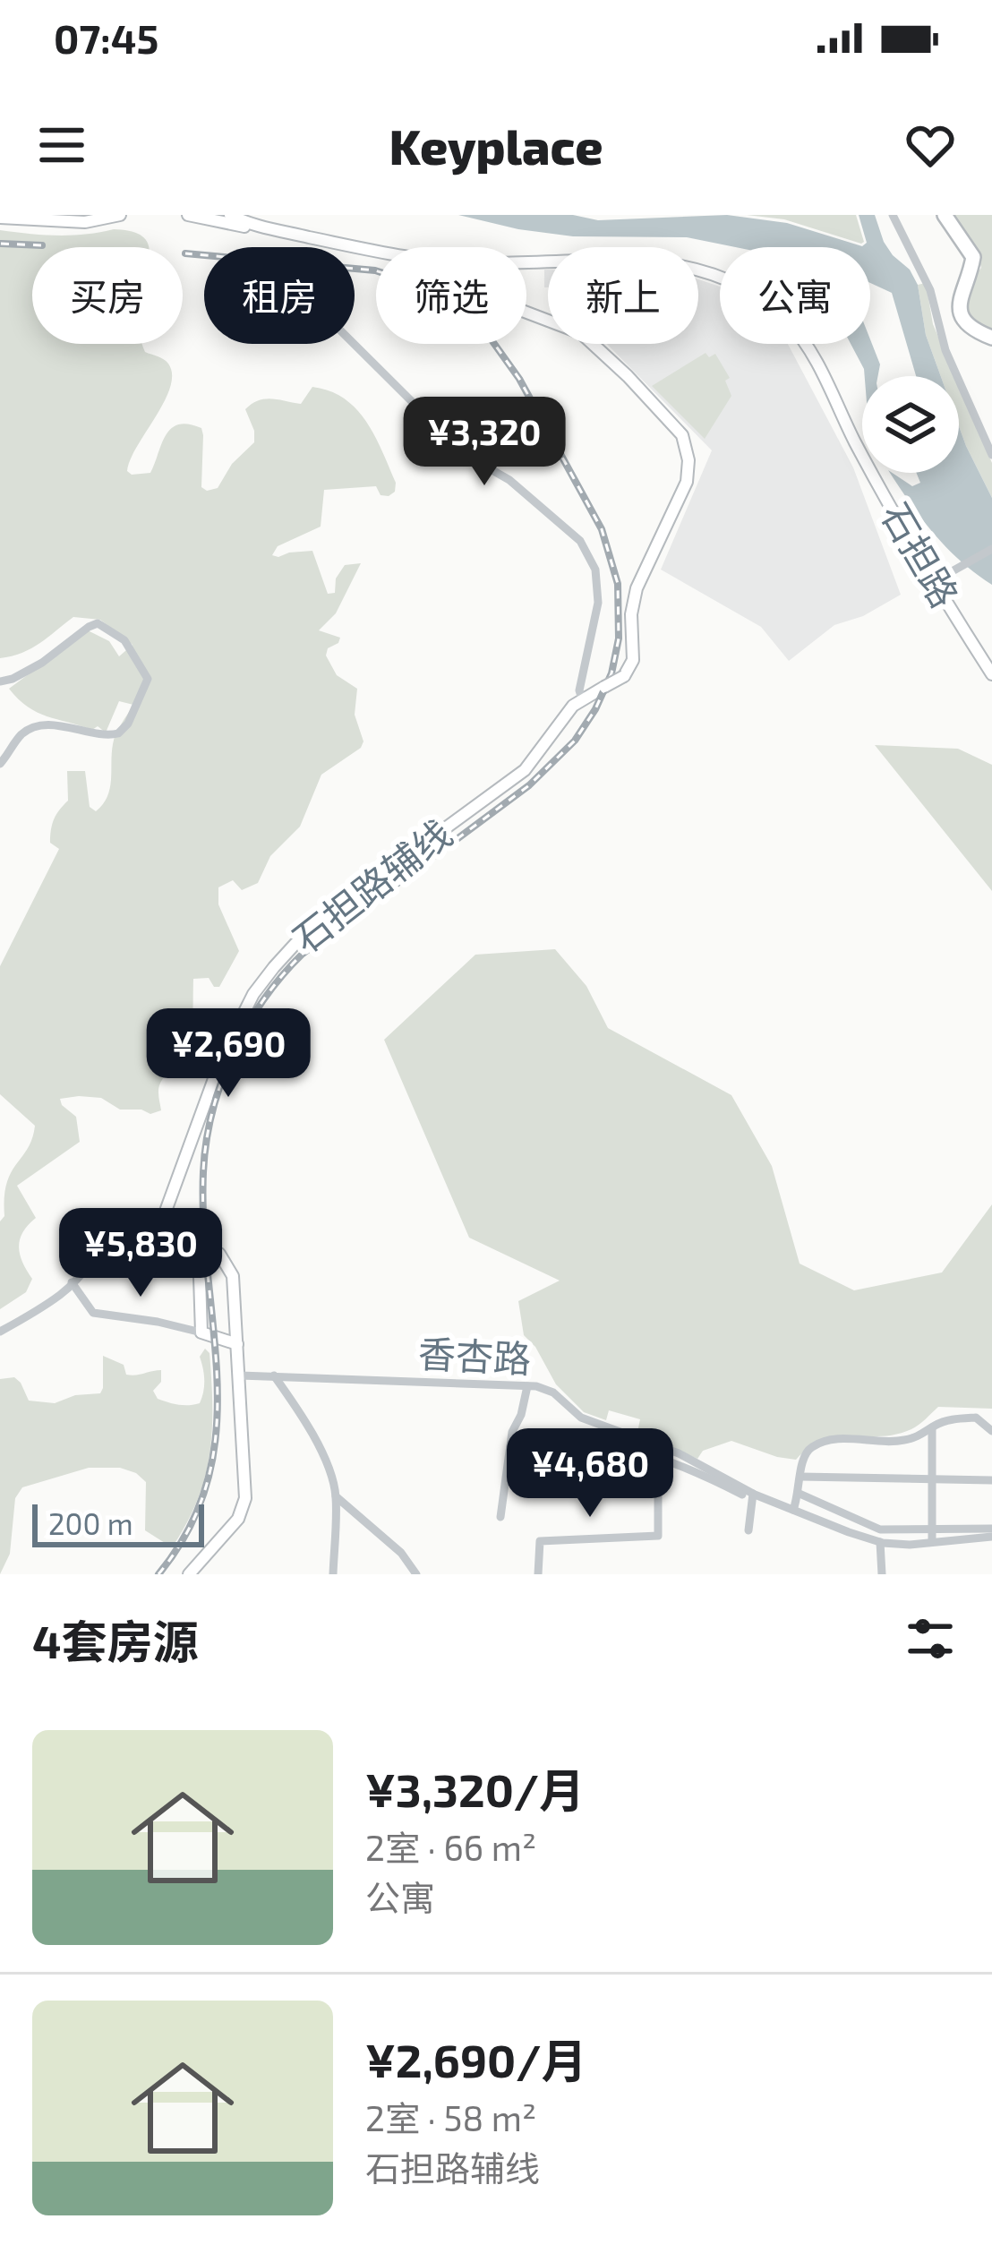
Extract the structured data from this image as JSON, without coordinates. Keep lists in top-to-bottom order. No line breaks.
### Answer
{"streets":{"main road":["石担路","石担路辅线"],"street":["香杏路"]},"scale_bar":"200 m","page":{"status":"07:45","header":"Keyplace","chip":["买房","租房","筛选","新上","公寓"],"price":["¥3,320","¥2,690","¥5,830","¥4,680"],"scale":"200 m","heading":"4套房源","list":[{"name":"¥3,320/月","note":"2室 · 66 m² · 公寓"},{"name":"¥2,690/月","note":"2室 · 58 m² · 石担路辅线"}]}}
